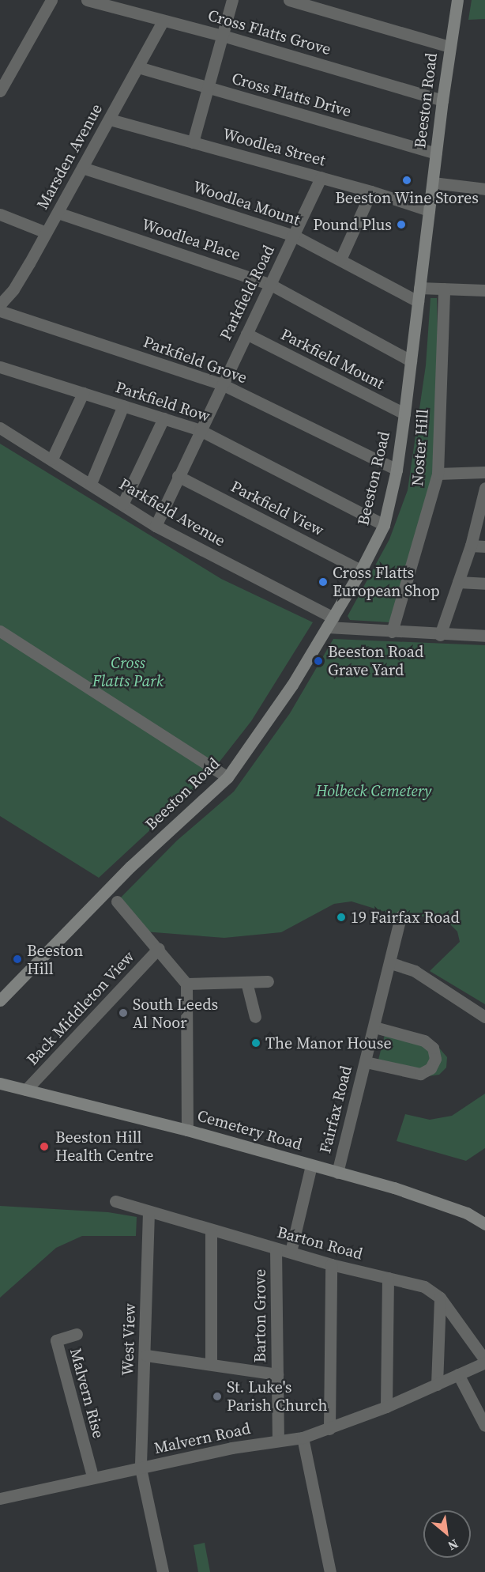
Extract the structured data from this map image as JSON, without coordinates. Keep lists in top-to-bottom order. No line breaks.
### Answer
{"streets":{"street":["Cross Flatts Grove","Cross Flatts Drive","Beeston Road","Woodlea Street","Marsden Avenue","Woodlea Mount","Woodlea Place","Parkfield Road","Parkfield Mount","Parkfield Grove","Parkfield Row","Noster Hill","Parkfield View","Parkfield Avenue","Back Middleton View","Fairfax Road","Cemetery Road","Barton Road","Barton Grove","West View","Malvern Rise","Malvern Road"]},"crossings":[["Cross Flatts Grove","Beeston Road"],["Cross Flatts Grove","Marsden Avenue"],["Cross Flatts Drive","Beeston Road"],["Cross Flatts Drive","Marsden Avenue"],["Beeston Road","Woodlea Street"],["Beeston Road","Woodlea Mount"],["Beeston Road","Woodlea Place"],["Beeston Road","Parkfield Mount"],["Beeston Road","Parkfield Grove"],["Beeston Road","Parkfield Row"],["Beeston Road","Parkfield View"],["Beeston Road","Parkfield Avenue"],["Woodlea Street","Marsden Avenue"],["Woodlea Street","Parkfield Road"],["Marsden Avenue","Woodlea Mount"],["Marsden Avenue","Woodlea Place"],["Woodlea Mount","Parkfield Road"],["Woodlea Place","Parkfield Road"],["Parkfield Road","Parkfield Mount"],["Parkfield Road","Parkfield Grove"],["Parkfield Road","Parkfield Row"],["Parkfield Road","Parkfield View"],["Parkfield Road","Parkfield Avenue"],["Back Middleton View","Cemetery Road"],["Fairfax Road","Cemetery Road"],["Barton Road","Barton Grove"],["Barton Road","West View"],["Barton Road","Malvern Road"],["Barton Grove","Malvern Road"],["West View","Malvern Road"],["Malvern Rise","Malvern Road"]],"parks":["Cross Flatts Park","Holbeck Cemetery"],"places":["Beeston Wine Stores","Pound Plus","Cross Flatts European Shop","Beeston Road Grave Yard","19 Fairfax Road","Beeston Hill","South Leeds Al Noor","The Manor House","Beeston Hill Health Centre","St. Luke's Parish Church"],"north":"bottom right"}
